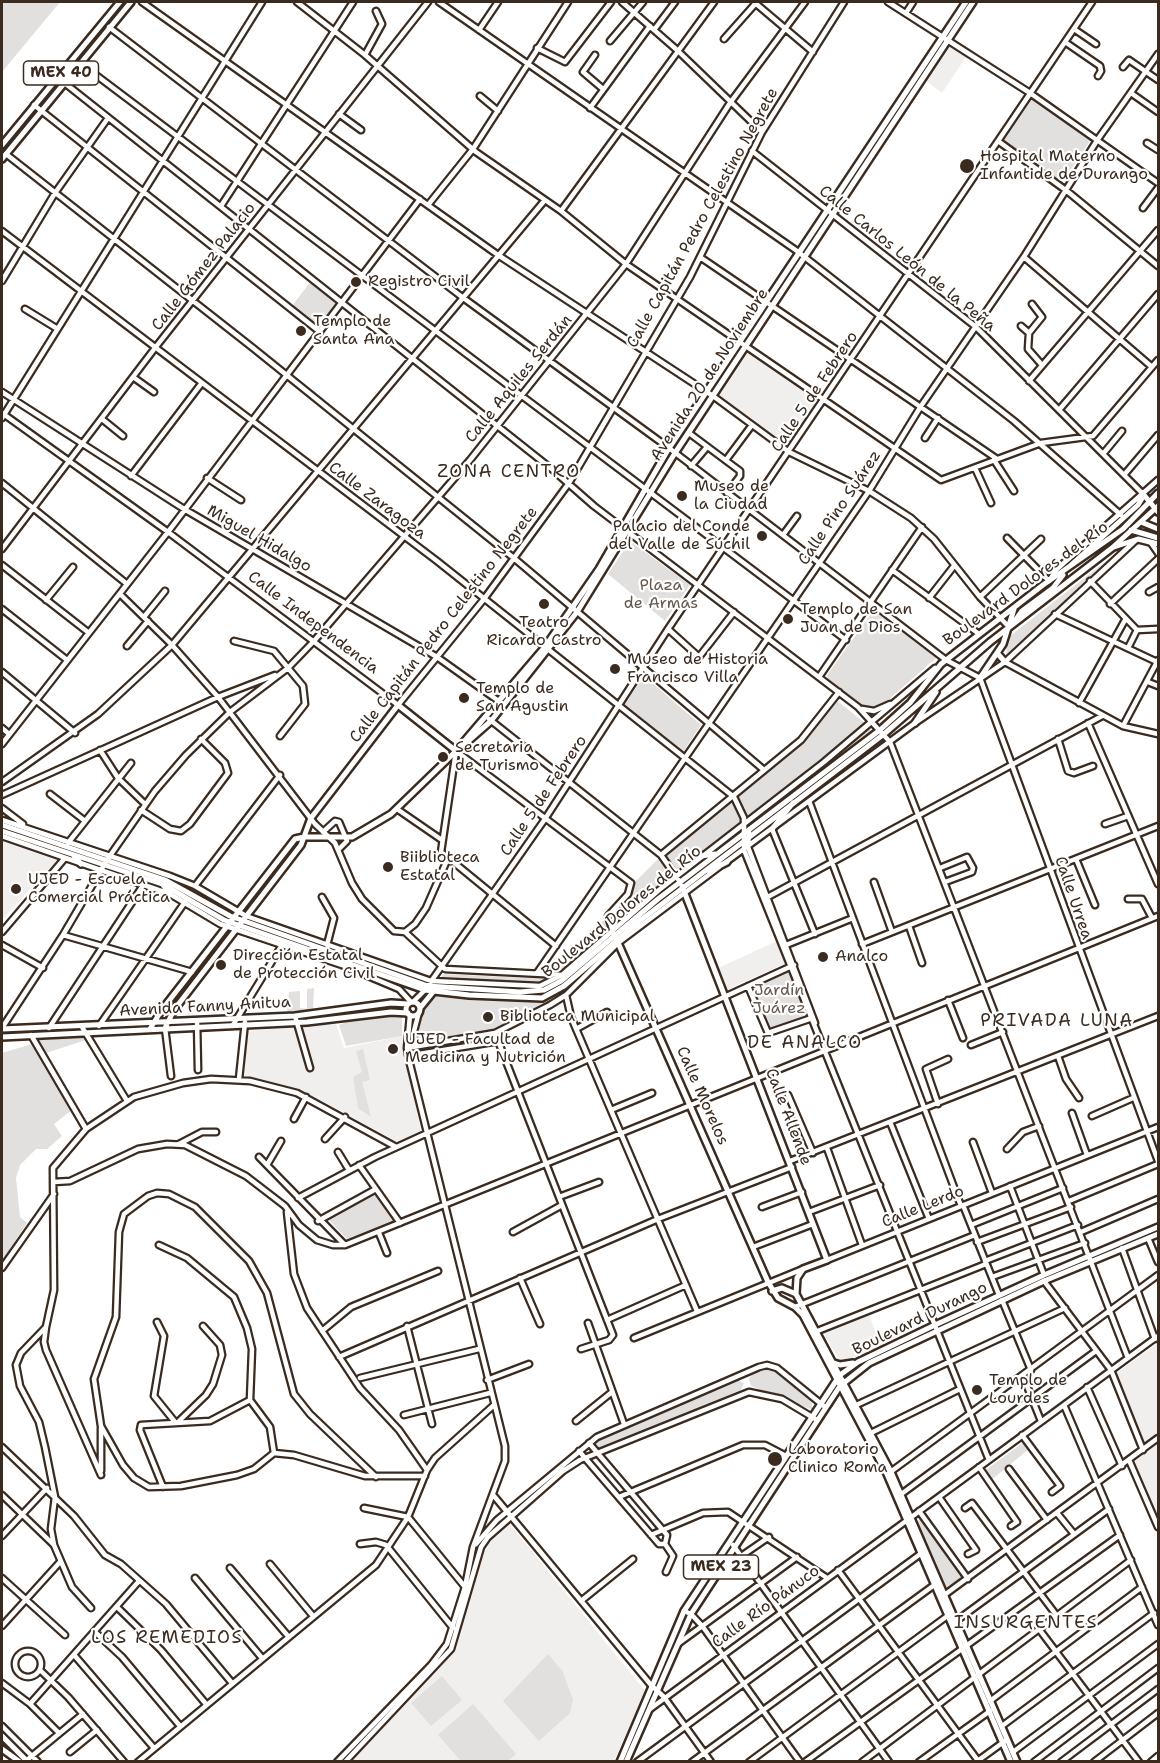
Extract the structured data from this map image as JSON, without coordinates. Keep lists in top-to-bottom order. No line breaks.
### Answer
{"streets":{"main road":["MEX 40","Calle Capitán Pedro Celestino Negrete","Avenida 20 de Noviembre","Boulevard Dolores del Río","Calle Independencia","Avenida Fanny Anitua","Calle Morelos","Calle Allende","Calle Lerdo","Boulevard Durango","MEX 23"],"street":["Calle Carlos León de la Peña","Calle Gómez Palacio","Calle Aquiles Serdán","Calle 5 de Febrero","Calle Zaragoza","Calle Pino Suárez","Miguel Hidalgo","Calle Urrea","Calle Río Pánuco"]},"crossings":[["Calle Capitán Pedro Celestino Negrete","Calle Carlos León de la Peña"],["Calle Capitán Pedro Celestino Negrete","Calle Zaragoza"],["Calle Capitán Pedro Celestino Negrete","Miguel Hidalgo"],["Calle Capitán Pedro Celestino Negrete","Boulevard Dolores del Río"],["Calle Capitán Pedro Celestino Negrete","Calle Independencia"],["Calle Capitán Pedro Celestino Negrete","Avenida Fanny Anitua"],["Calle Carlos León de la Peña","Avenida 20 de Noviembre"],["Calle Carlos León de la Peña","Calle 5 de Febrero"],["Calle Carlos León de la Peña","Calle Pino Suárez"],["Calle Gómez Palacio","Calle Zaragoza"],["Calle Gómez Palacio","Miguel Hidalgo"],["Calle Gómez Palacio","Calle Independencia"],["Avenida 20 de Noviembre","Calle Zaragoza"],["Avenida 20 de Noviembre","Miguel Hidalgo"],["Avenida 20 de Noviembre","Calle Independencia"],["Avenida 20 de Noviembre","Calle Allende"],["Calle Aquiles Serdán","Calle Zaragoza"],["Calle Aquiles Serdán","Miguel Hidalgo"],["Calle Aquiles Serdán","Boulevard Dolores del Río"],["Calle Aquiles Serdán","Calle Independencia"],["Calle Aquiles Serdán","Avenida Fanny Anitua"],["Calle 5 de Febrero","Calle Zaragoza"],["Calle 5 de Febrero","Boulevard Dolores del Río"],["Calle 5 de Febrero","Calle Independencia"],["Calle 5 de Febrero","Avenida Fanny Anitua"],["Calle 5 de Febrero","Calle Allende"],["Calle Zaragoza","Calle Pino Suárez"],["Calle Pino Suárez","Calle Independencia"],["Calle Pino Suárez","Calle Allende"],["Boulevard Dolores del Río","Calle Morelos"],["Boulevard Dolores del Río","Calle Allende"],["Calle Independencia","Calle Morelos"],["Calle Urrea","Calle Lerdo"],["Calle Morelos","Calle Lerdo"],["Calle Allende","Calle Lerdo"],["Boulevard Durango","Calle Río Pánuco"]],"districts":["ZONA CENTRO","PRIVADA LUNA","DE ANALCO","INSURGENTES","LOS REMEDIOS"],"parks":["Plaza de Armas","Jardín Juárez"],"places":["Hospital Materno Infantide de Durango","Registro Civil","Templo de Santa Ana","Museo de la Ciudad","Palacio del Conde del Valle de Súchil","Teatro Ricardo Castro","Templo de San Juan de Dios","Museo de Historia Francisco Villa","Templo de San Agustin","Secretaria de Turismo","Biiblioteca Estatal","UJED - Escuela Comercial Práctica","Analco","Dirección Estatal de Protección Civil","Biblioteca Municipal","UJED - Facultad de Medicina y Nutrición","Templo de Lourdes","Laboratorio Clinico Roma"]}
